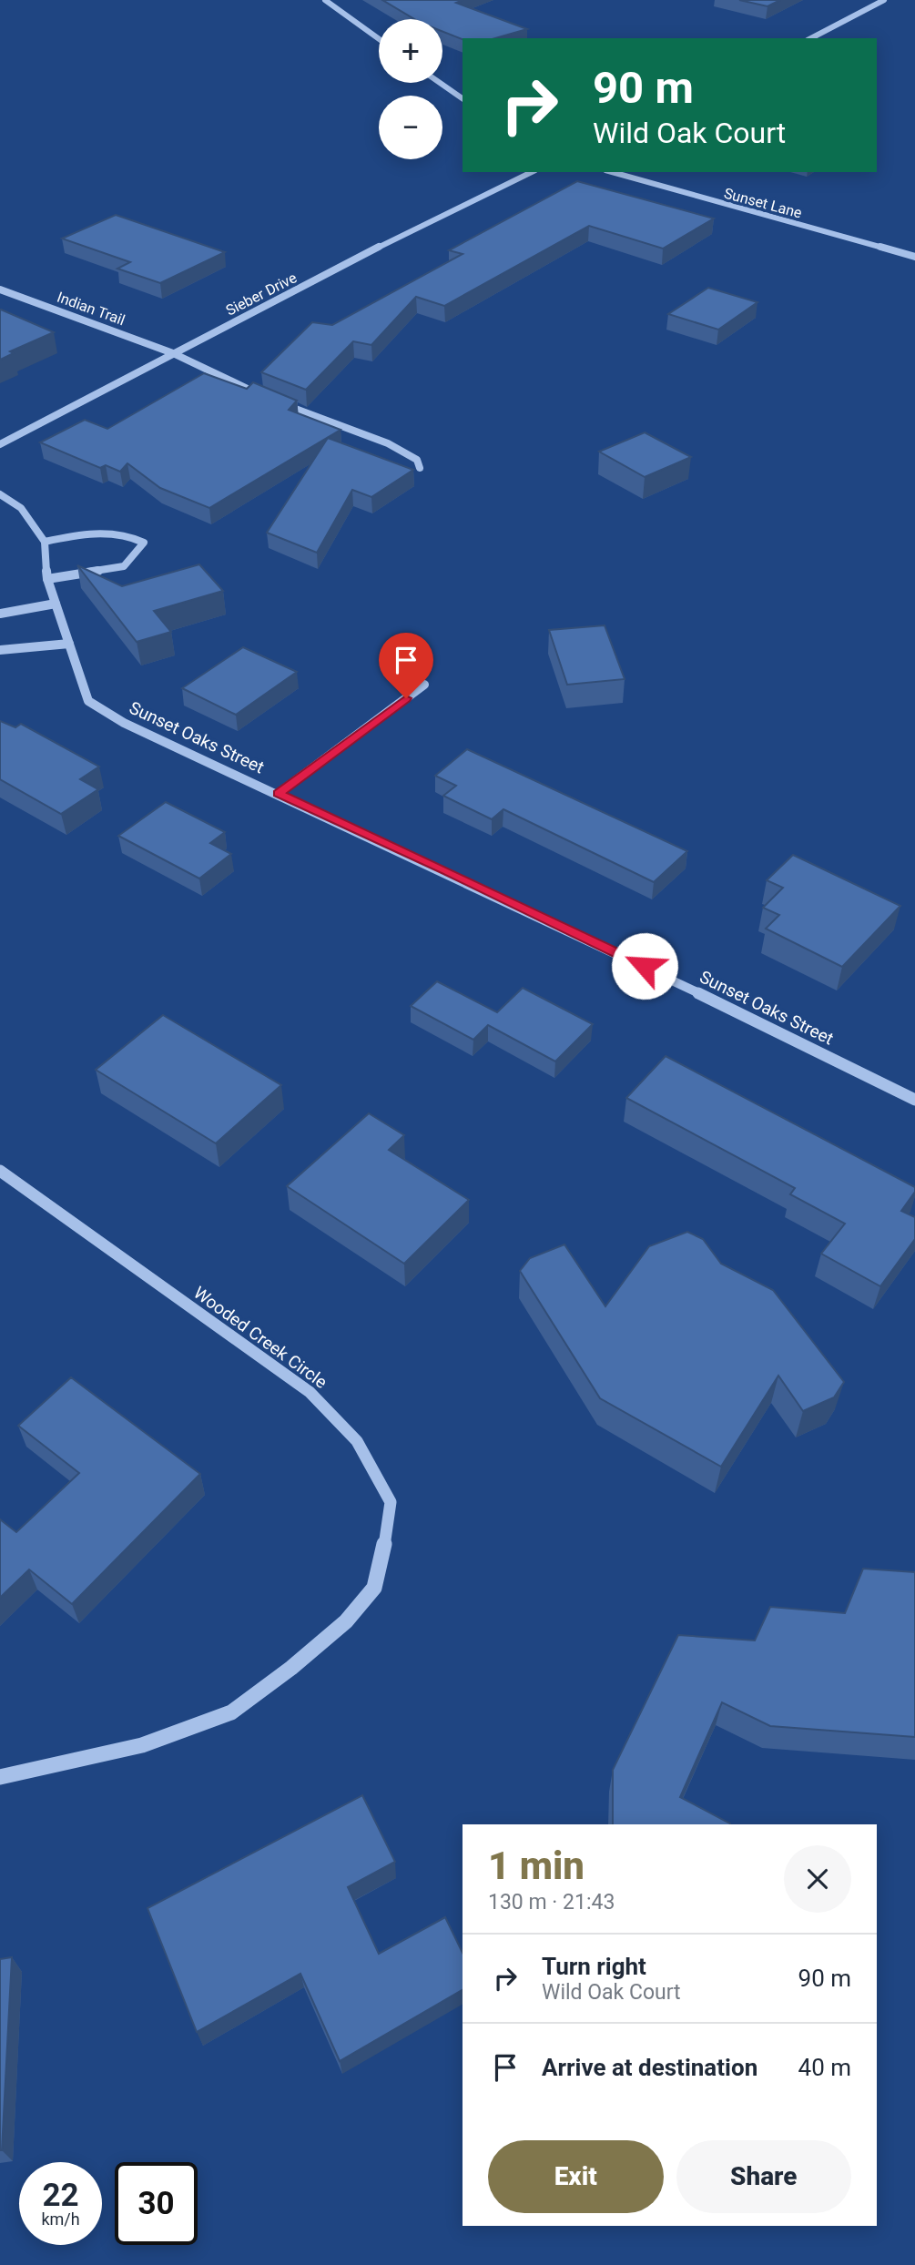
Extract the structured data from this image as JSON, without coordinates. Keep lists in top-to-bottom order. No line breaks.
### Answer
{"streets":{"street":["Sunset Lane","Sieber Drive","Indian Trail","Sunset Oaks Street","Wooded Creek Circle"]},"crossings":[["Sieber Drive","Indian Trail"]],"page":{"map_buttons":["+","−"],"turn":["90 m","Wild Oak Court"],"heading":["1 min","130 m · 21:43"],"list":[{"name":"Turn right","note":"Wild Oak Court","value":"90 m"},{"name":"Arrive at destination","value":"40 m"}],"buttons":["Exit","Share"],"speed":"22 km/h","limit":"30"}}
